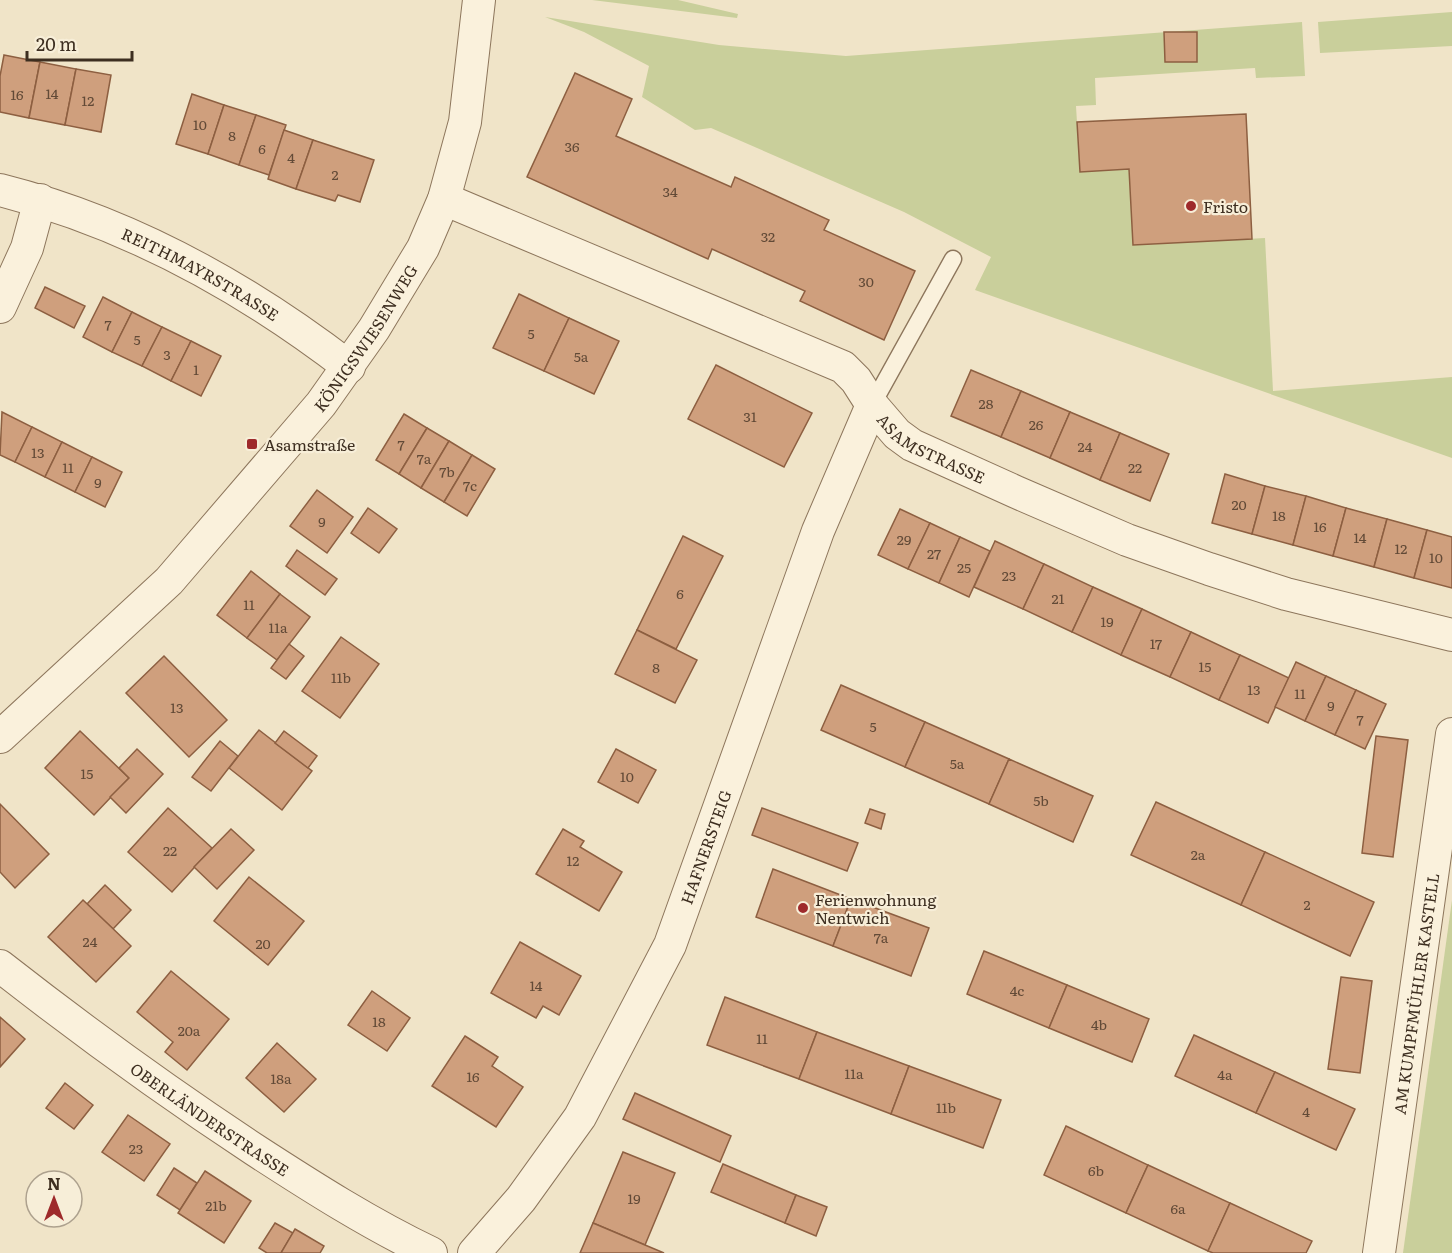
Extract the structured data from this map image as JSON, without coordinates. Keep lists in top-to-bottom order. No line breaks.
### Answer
{"streets":{"street":["REITHMAYRSTRASSE","KÖNIGSWIESENWEG","ASAMSTRASSE","HAFNERSTEIG","AM KUMPFMÜHLER KASTELL","OBERLÄNDERSTRASSE"]},"crossings":[["REITHMAYRSTRASSE","KÖNIGSWIESENWEG"],["KÖNIGSWIESENWEG","ASAMSTRASSE"],["ASAMSTRASSE","HAFNERSTEIG"]],"places":{"other":["Fristo","Ferienwohnung Nentwich"],"transit":["Asamstraße"]},"house_numbers":["14","16","12","10","8","36","6","4","2","34","32","30","7","5","5","3","5a","1","28","31","26","7","24","13","7a","11","22","7b","9","7c","20","18","9","16","14","29","12","27","10","25","23","6","21","11","19","11a","17","15","8","11b","13","11","9","13","7","5","5a","15","10","5b","22","2a","12","2","7a","24","20","14","4c","18","4b","20a","11","11a","4a","16","18a","11b","4","23","6b","19","21b","6a"],"scale_bar":"20 m","north":"top"}
